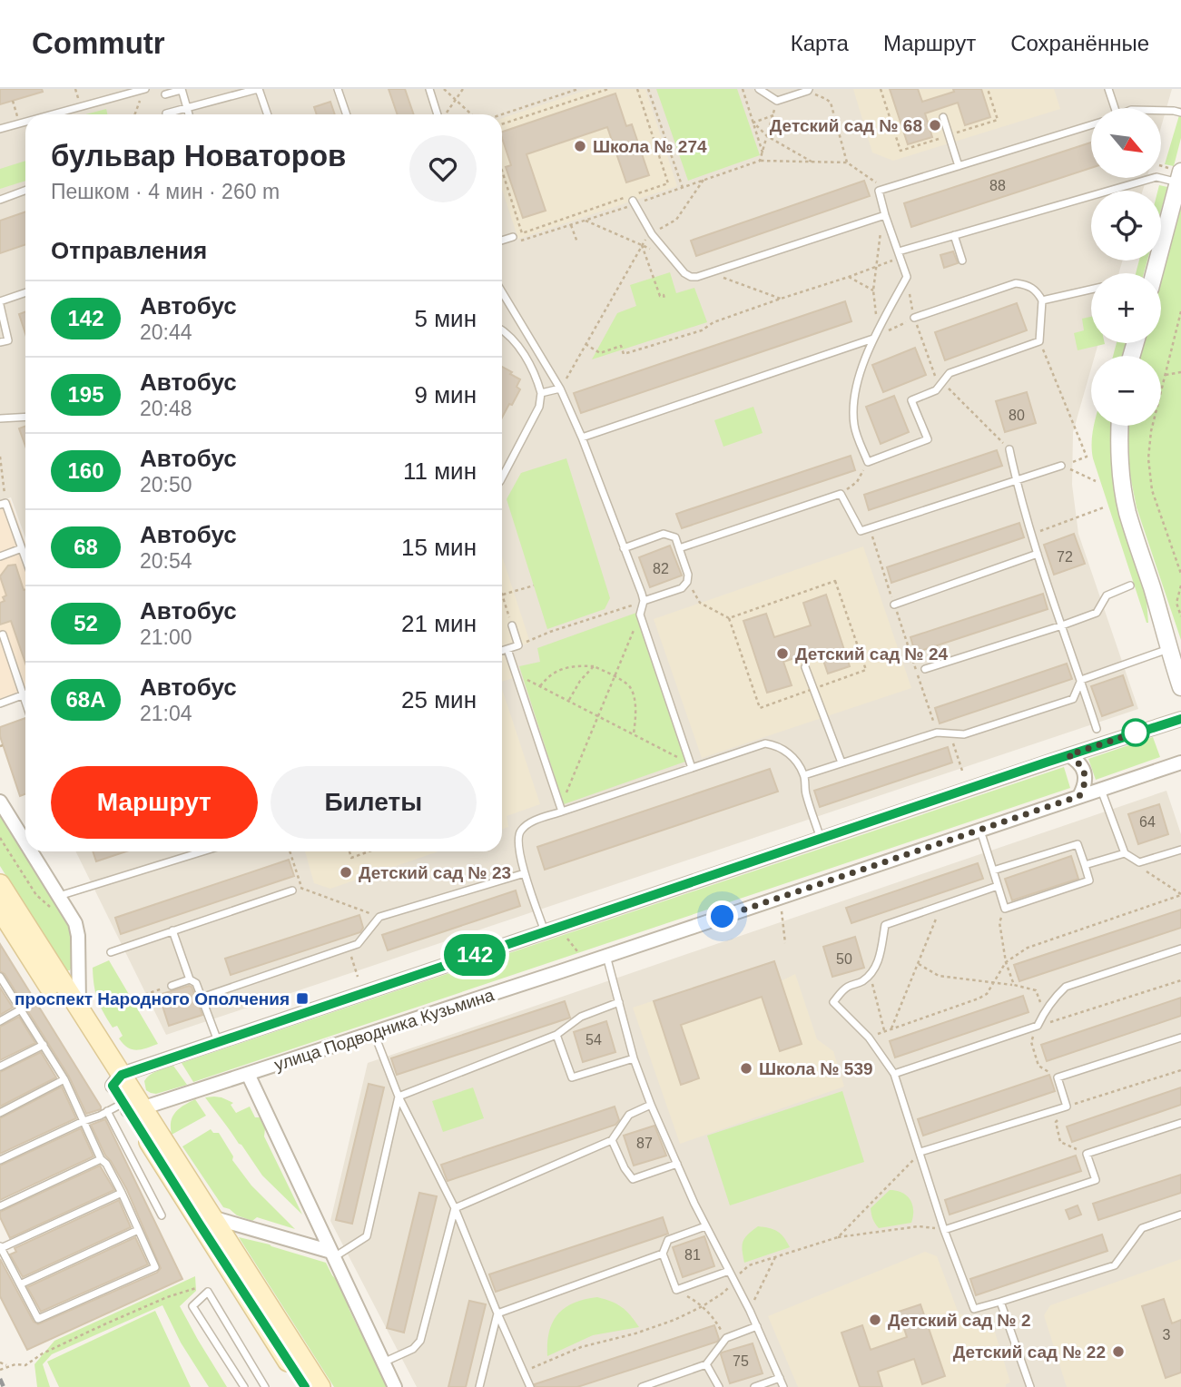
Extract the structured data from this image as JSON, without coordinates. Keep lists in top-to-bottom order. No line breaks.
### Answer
{"streets":{"street":["улица Подводника Кузьмина"]},"places":{"other":["Детский сад № 68","Школа № 274","Детский сад № 24","Детский сад № 23","Школа № 539","Детский сад № 2","Детский сад № 22"],"transit":["проспект Народного Ополчения"]},"lines":["bus line 142"],"house_numbers":["88","80","72","82","64","50","54","87","81","3","75"],"north":"bottom right","page":{"header":"Commutr","nav":["Карта","Маршрут","Сохранённые"],"on_map":"142","map_buttons":["+","−"],"heading":[["бульвар Новаторов","Пешком · 4 мин · 260 m"],"Отправления"],"list":[{"mark":"142","name":"Автобус","note":"20:44","value":"5 мин"},{"mark":"195","name":"Автобус","note":"20:48","value":"9 мин"},{"mark":"160","name":"Автобус","note":"20:50","value":"11 мин"},{"mark":"68","name":"Автобус","note":"20:54","value":"15 мин"},{"mark":"52","name":"Автобус","note":"21:00","value":"21 мин"},{"mark":"68А","name":"Автобус","note":"21:04","value":"25 мин"}],"buttons":["Маршрут","Билеты"]}}
